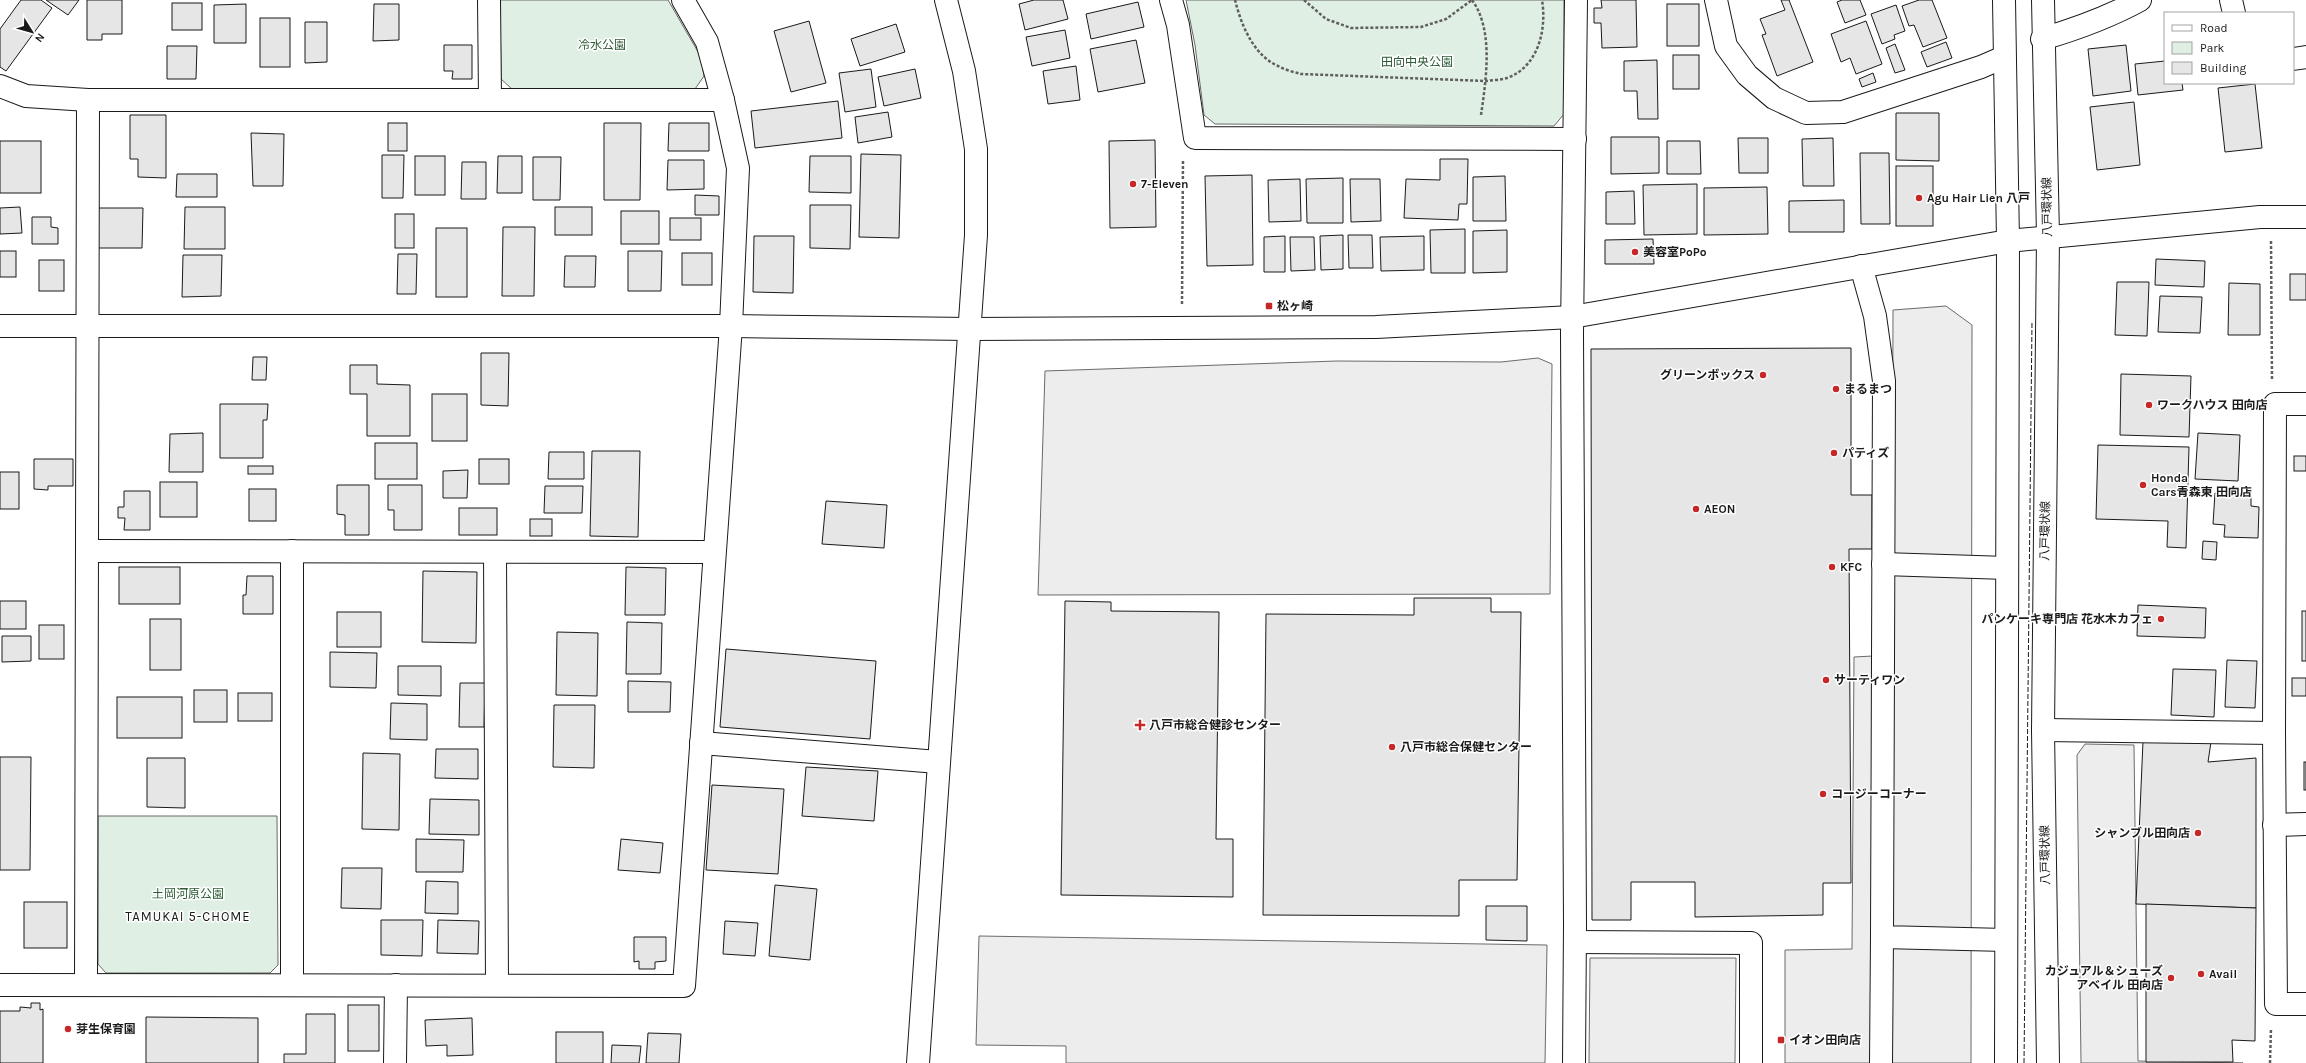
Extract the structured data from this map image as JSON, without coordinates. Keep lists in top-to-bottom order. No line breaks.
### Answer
{"streets":{"street":["八戸環状線"]},"districts":["TAMUKAI 5-CHOME"],"parks":["冷水公園","田向中央公園","土岡河原公園"],"places":{"other":["7-Eleven","Agu Hair Lien 八戸","美容室PoPo","グリーンボックス","まるまつ","ワークハウス 田向店","パティズ","Honda Cars青森東 田向店","AEON","KFC","パンケーキ専門店 花水木カフェ","サーティワン","八戸市総合保健センター","コージーコーナー","シャンブル田向店","Avail","カジュアル＆シューズ アベイル 田向店","芽生保育園"],"transit":["松ヶ崎","イオン田向店"],"health":["八戸市総合健診センター"]},"legend":["Road","Park","Building"],"north":"bottom right"}
